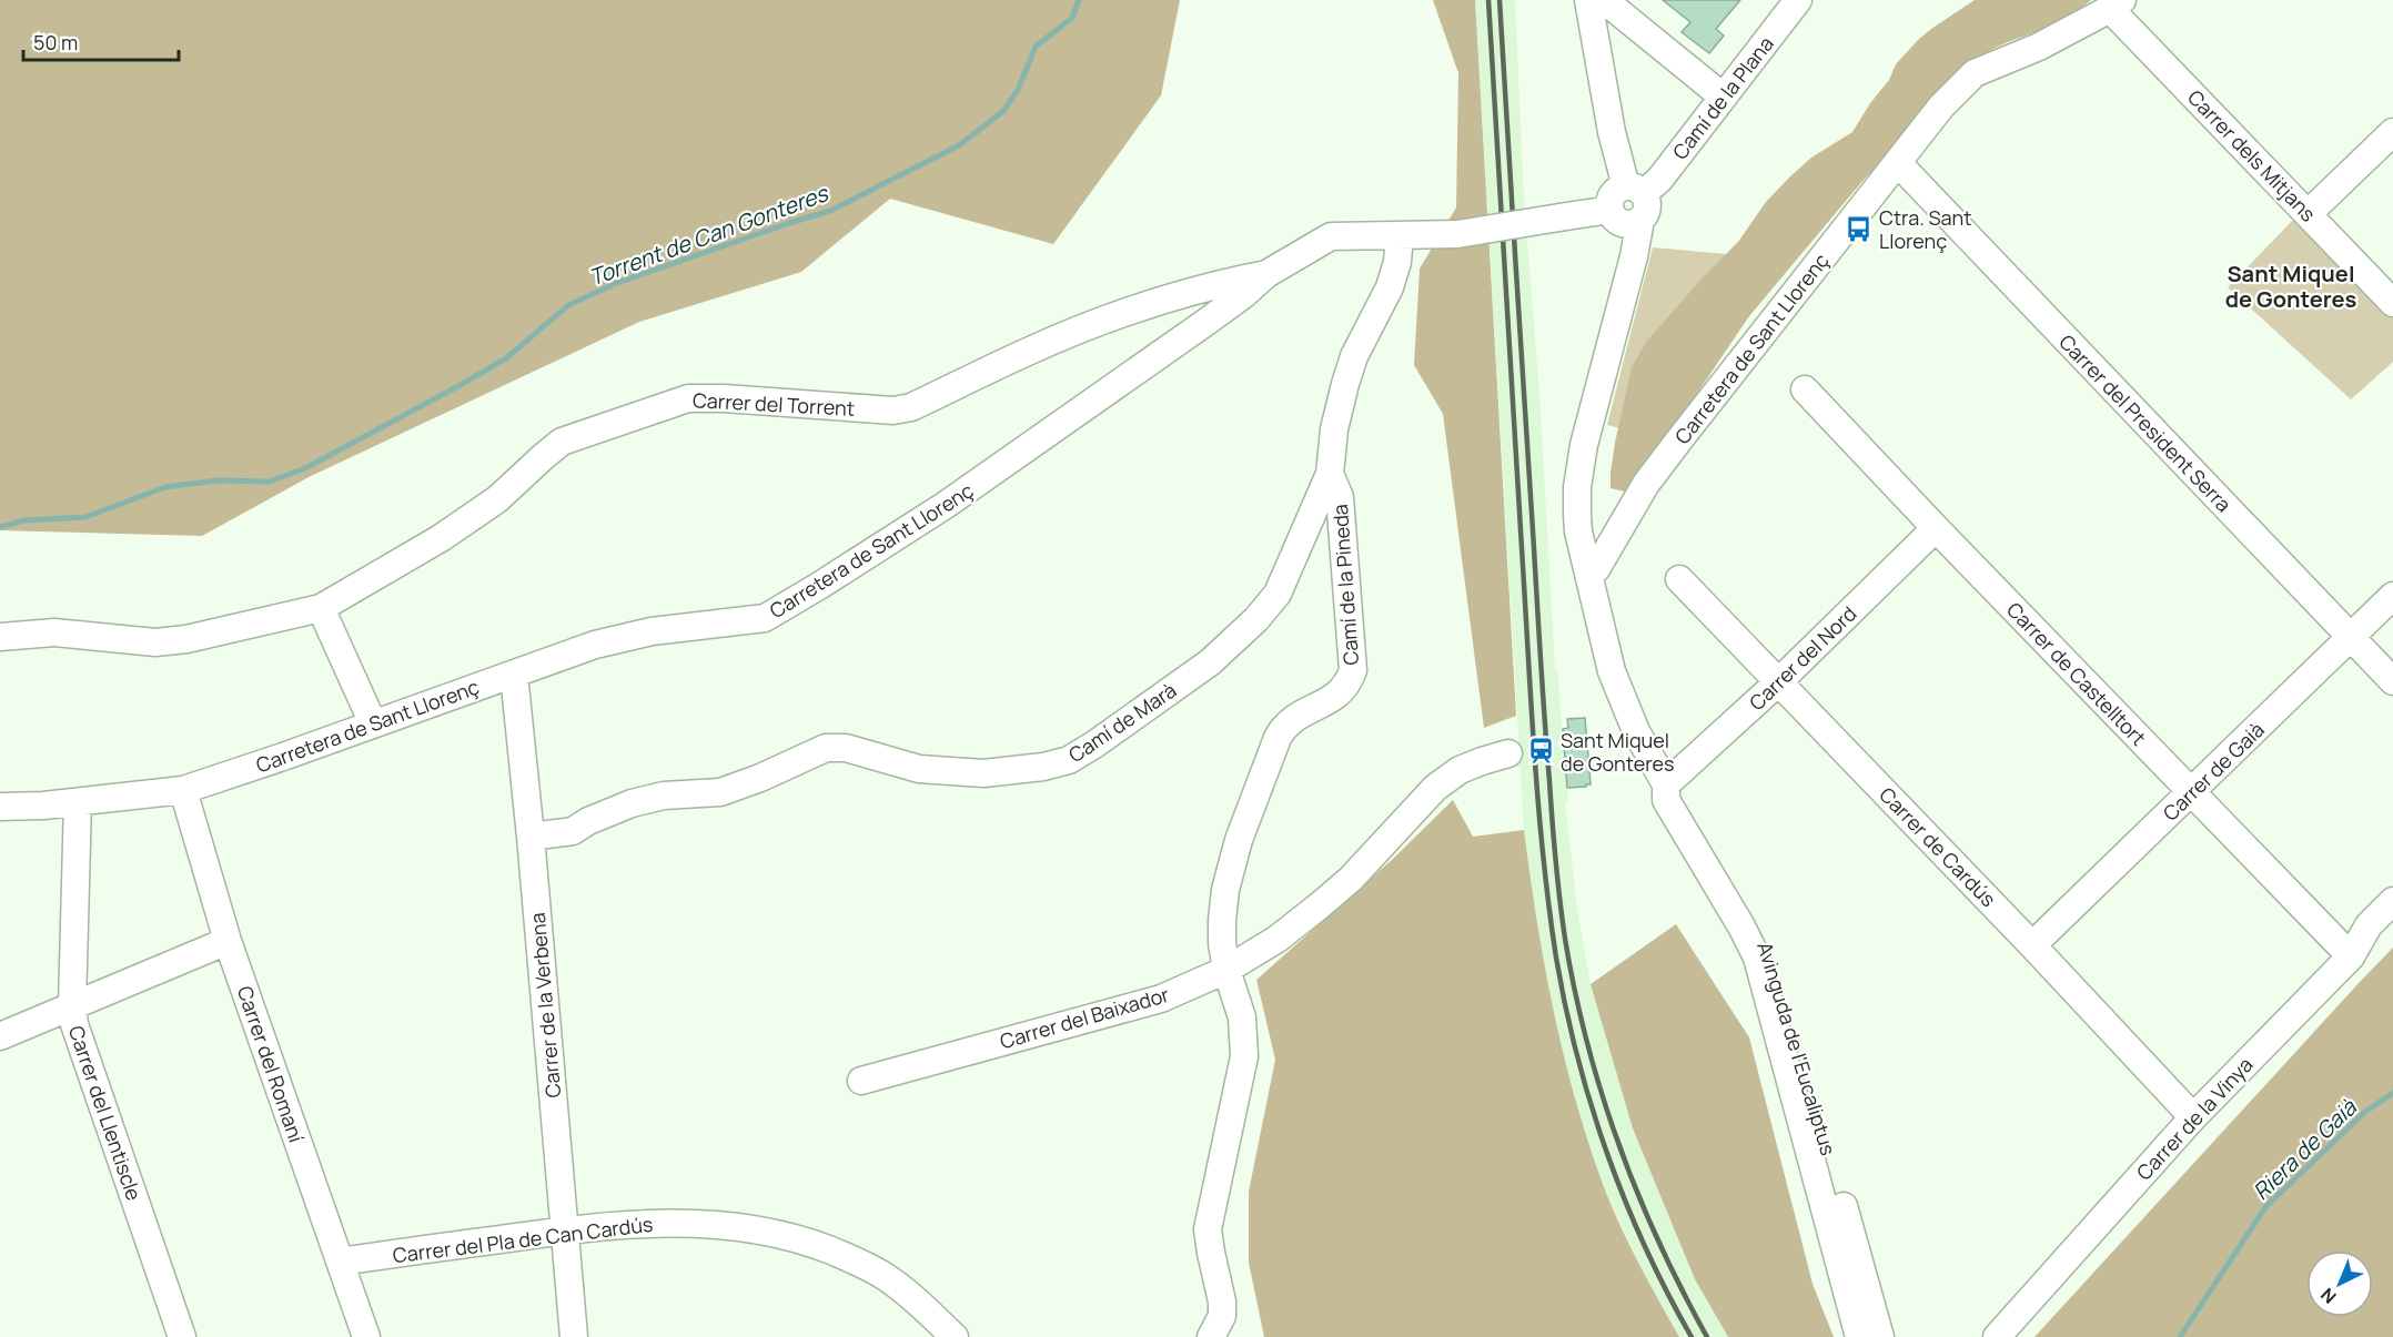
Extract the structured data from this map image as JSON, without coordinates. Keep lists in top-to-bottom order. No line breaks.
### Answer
{"streets":{"street":["Camí de la Plana","Carrer dels Mitjans","Carretera de Sant Llorenç","Carrer del Torrent","Carrer del President Serra","Camí de la Pineda","Carrer del Nord","Carrer de Castelltort","Camí de Marà","Carrer de Gaià","Carrer de Cardús","Carrer de la Verbena","Carrer del Baixador","Avinguda de l'Eucaliptus","Carrer del Romaní","Carrer del Llentiscle","Carrer de la Vinya","Carrer del Pla de Can Cardús"]},"crossings":[["Camí de la Plana","Carretera de Sant Llorenç"],["Carrer dels Mitjans","Carretera de Sant Llorenç"],["Carretera de Sant Llorenç","Carrer del Torrent"],["Carretera de Sant Llorenç","Carrer del President Serra"],["Carretera de Sant Llorenç","Camí de Marà"],["Carretera de Sant Llorenç","Carrer de la Verbena"],["Carretera de Sant Llorenç","Avinguda de l'Eucaliptus"],["Carretera de Sant Llorenç","Carrer del Romaní"],["Carretera de Sant Llorenç","Carrer del Llentiscle"],["Carrer del President Serra","Carrer de Gaià"],["Camí de la Pineda","Camí de Marà"],["Camí de la Pineda","Carrer del Baixador"],["Carrer del Nord","Carrer de Castelltort"],["Carrer del Nord","Carrer de Cardús"],["Carrer del Nord","Avinguda de l'Eucaliptus"],["Carrer de Castelltort","Carrer de Gaià"],["Carrer de Castelltort","Carrer de la Vinya"],["Camí de Marà","Carrer de la Verbena"],["Carrer de Gaià","Carrer de Cardús"],["Carrer de Cardús","Carrer de la Vinya"],["Carrer de la Verbena","Carrer del Pla de Can Cardús"],["Carrer del Romaní","Carrer del Pla de Can Cardús"]],"districts":["Sant Miquel de Gonteres"],"water":["Torrent de Can Gonteres","Riera de Gaià"],"places":{"bus stop":["Ctra. Sant Llorenç"],"station":["Sant Miquel de Gonteres"]},"scale_bar":"50 m","north":"bottom left"}
